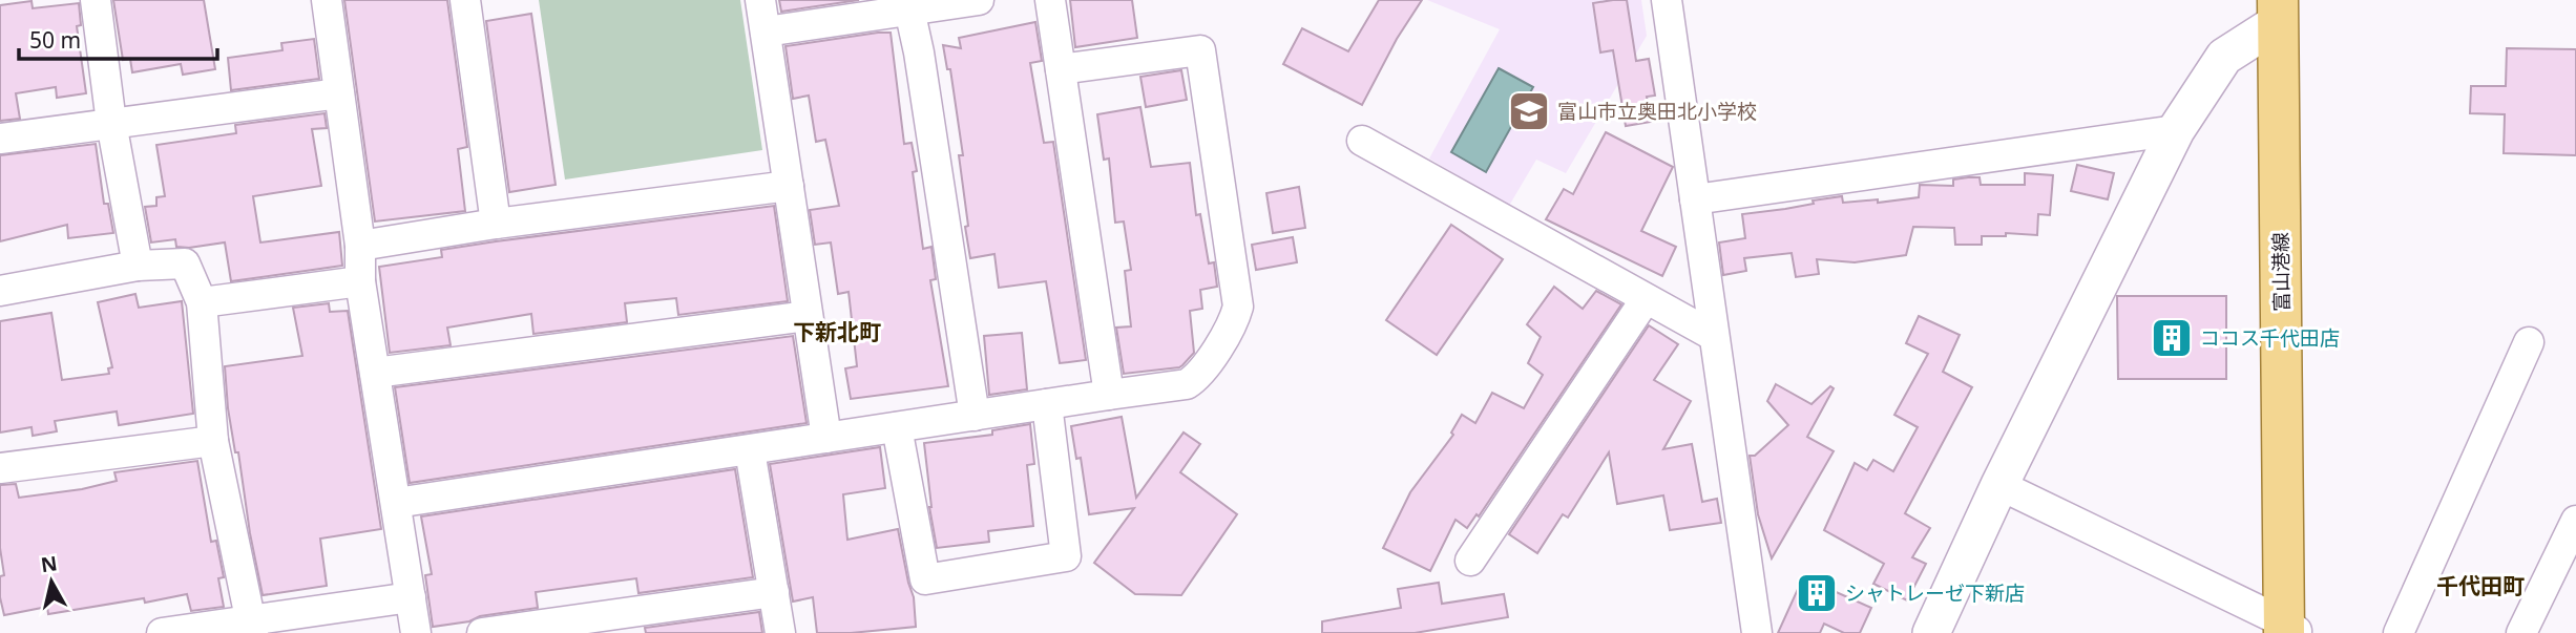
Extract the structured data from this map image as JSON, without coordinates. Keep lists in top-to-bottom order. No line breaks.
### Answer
{"streets":{"main road":["富山港線"]},"districts":["下新北町","千代田町"],"places":{"school or university":["富山市立奥田北小学校"],"building":["ココス千代田店","シャトレーゼ下新店"]},"scale_bar":"50 m","north":"top"}
